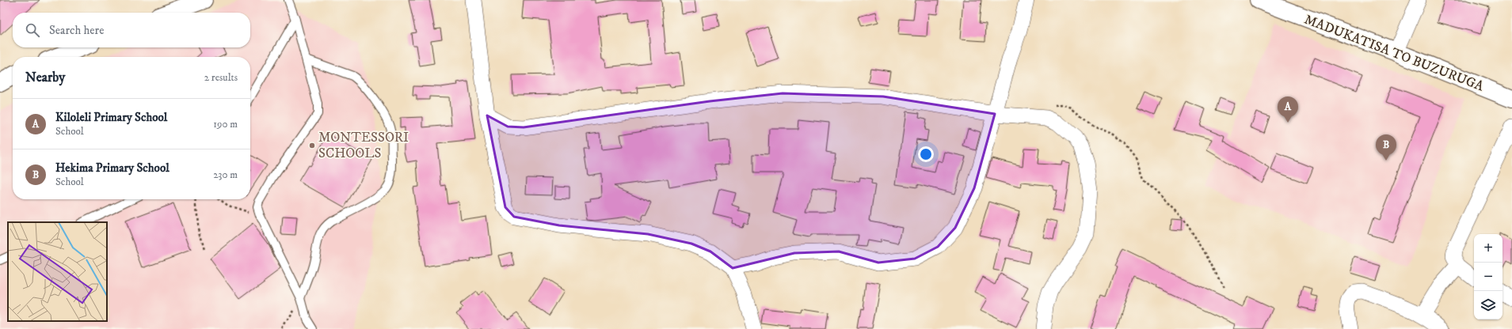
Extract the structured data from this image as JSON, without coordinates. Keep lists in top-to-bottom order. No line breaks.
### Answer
{"streets":{"main road":["MADUKATISA TO BUZURUGA"]},"places":["MONTESSORI SCHOOLS"],"page":{"search":"Search here","heading":["Nearby","2 results"],"pins":["A","B"],"list":[{"mark":"A","name":"Kiloleli Primary School","note":"School","value":"190 m"},{"mark":"B","name":"Hekima Primary School","note":"School","value":"230 m"}],"map_buttons":["+","−"]}}
